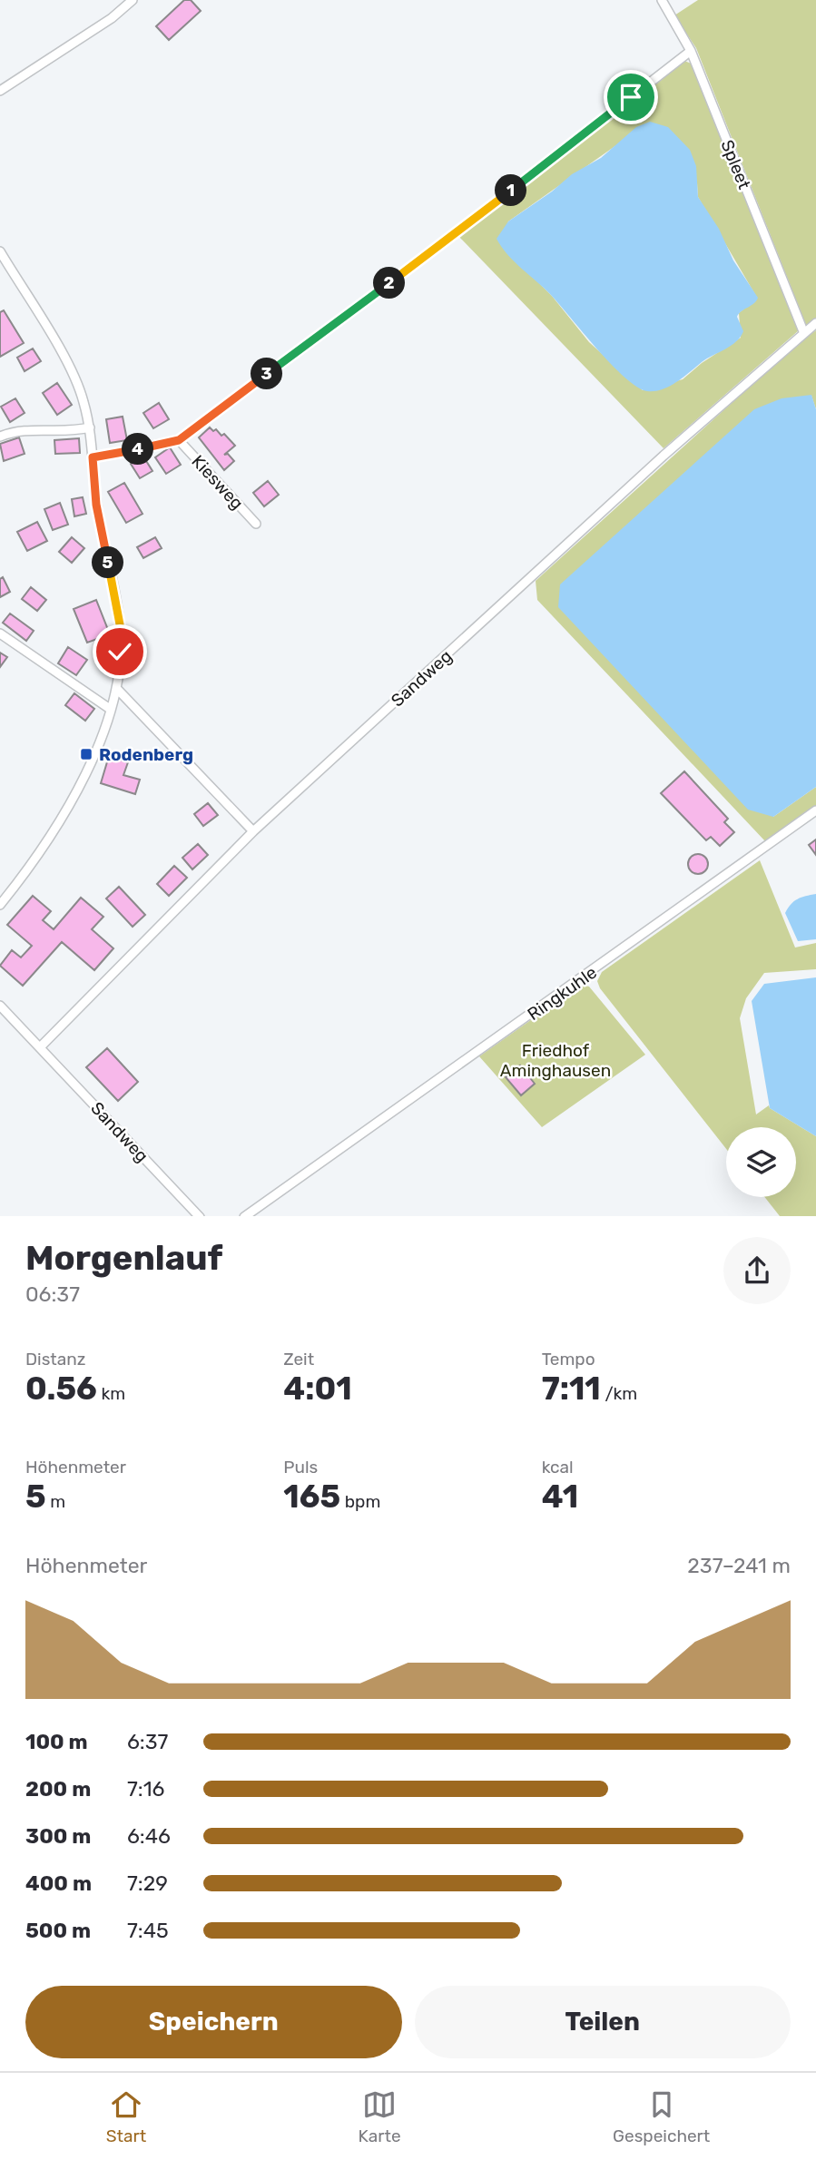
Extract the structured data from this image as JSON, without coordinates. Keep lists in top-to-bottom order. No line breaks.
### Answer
{"streets":{"street":["Spleet","Kiesweg","Sandweg","Ringkuhle"]},"crossings":[["Spleet","Sandweg"]],"parks":["Friedhof Aminghausen"],"places":{"transit":["Rodenberg"]},"page":{"pins":["1","2","3","4","5"],"heading":["Morgenlauf","06:37"],"stats":[["Distanz","0.56 km"],["Zeit","4:01"],["Tempo","7:11 /km"],["Höhenmeter","5 m"],["Puls","165 bpm"],["kcal","41"]],"chart":["Höhenmeter","237–241 m"],"list":[{"name":"100 m","note":"6:37"},{"name":"200 m","note":"7:16"},{"name":"300 m","note":"6:46"},{"name":"400 m","note":"7:29"},{"name":"500 m","note":"7:45"}],"buttons":["Speichern","Teilen"],"tabs":["Start","Karte","Gespeichert"]}}
